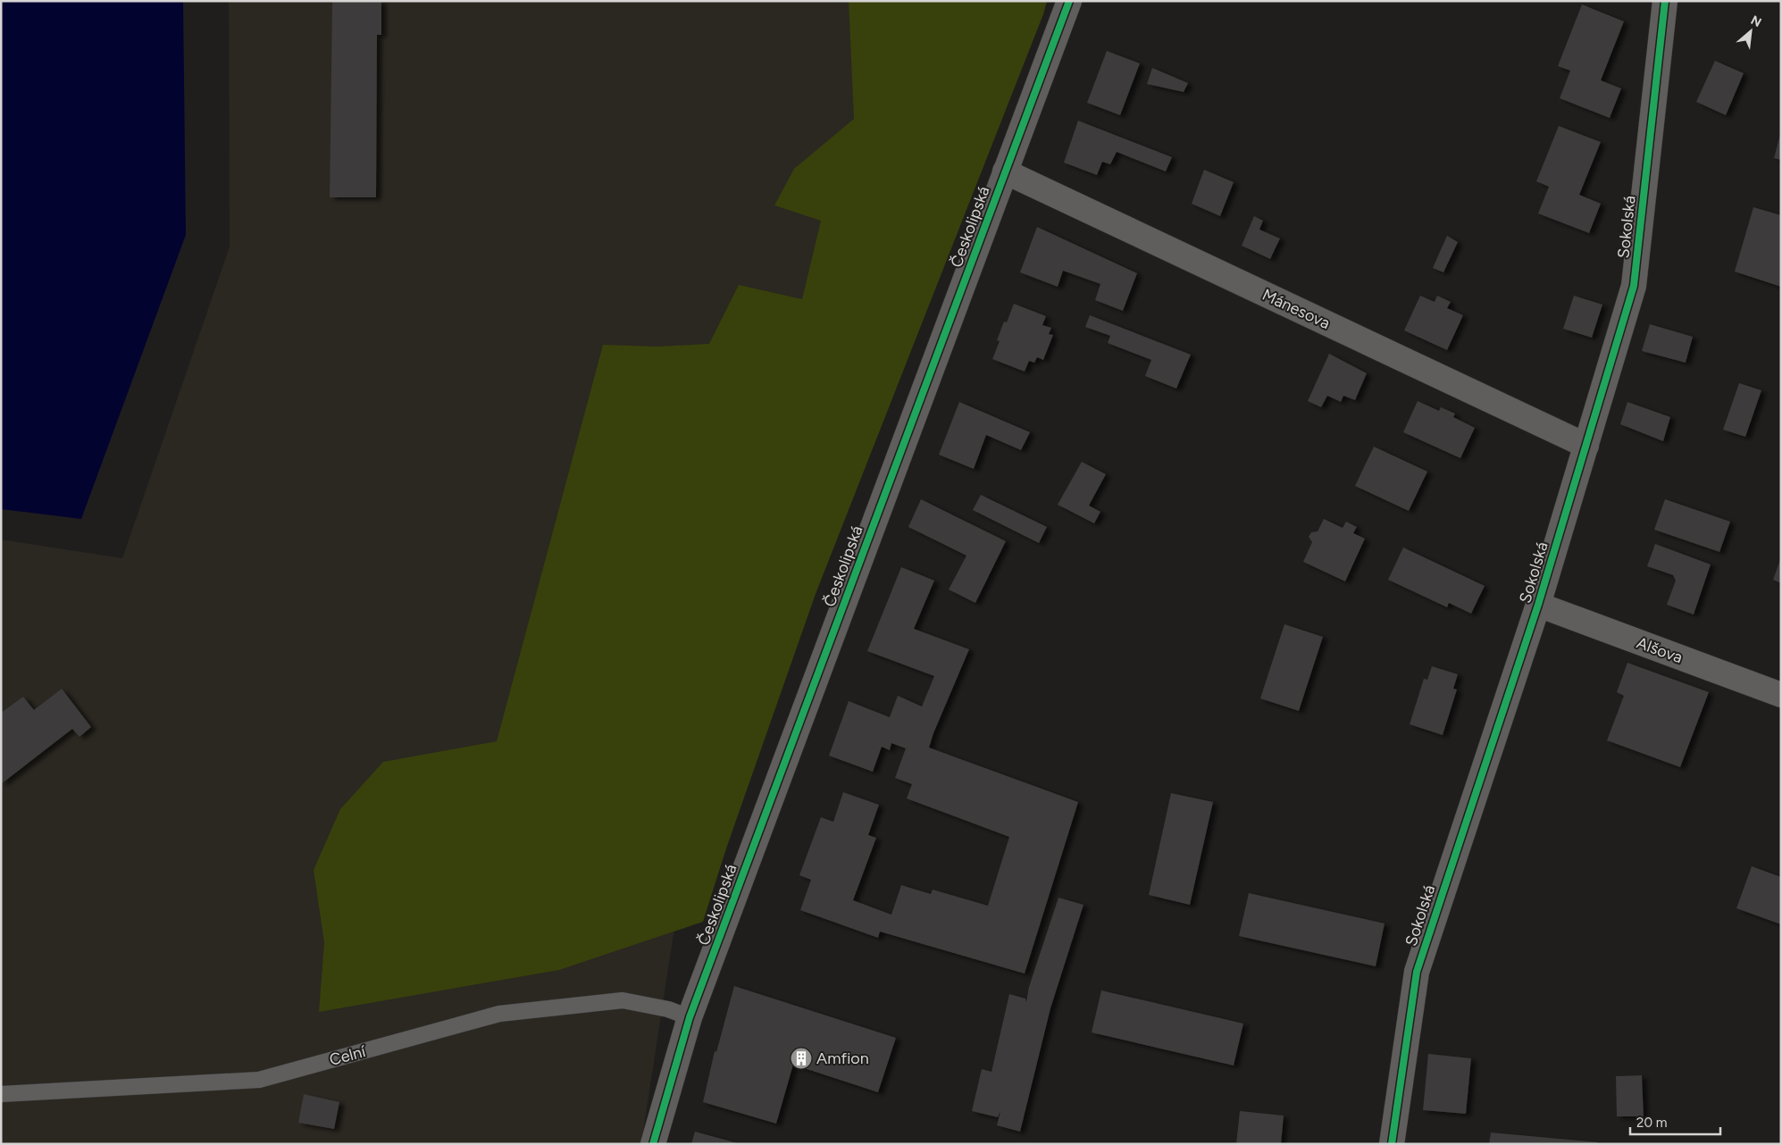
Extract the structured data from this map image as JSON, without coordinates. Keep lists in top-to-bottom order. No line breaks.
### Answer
{"streets":{"street":["Českolipská","Sokolská","Mánesova","Alšova"],"lane":["Celní"]},"crossings":[["Českolipská","Mánesova"],["Českolipská","Celní"],["Sokolská","Mánesova"],["Sokolská","Alšova"]],"places":{"building":["Amfion"]},"scale_bar":"20 m","north":"top right"}
